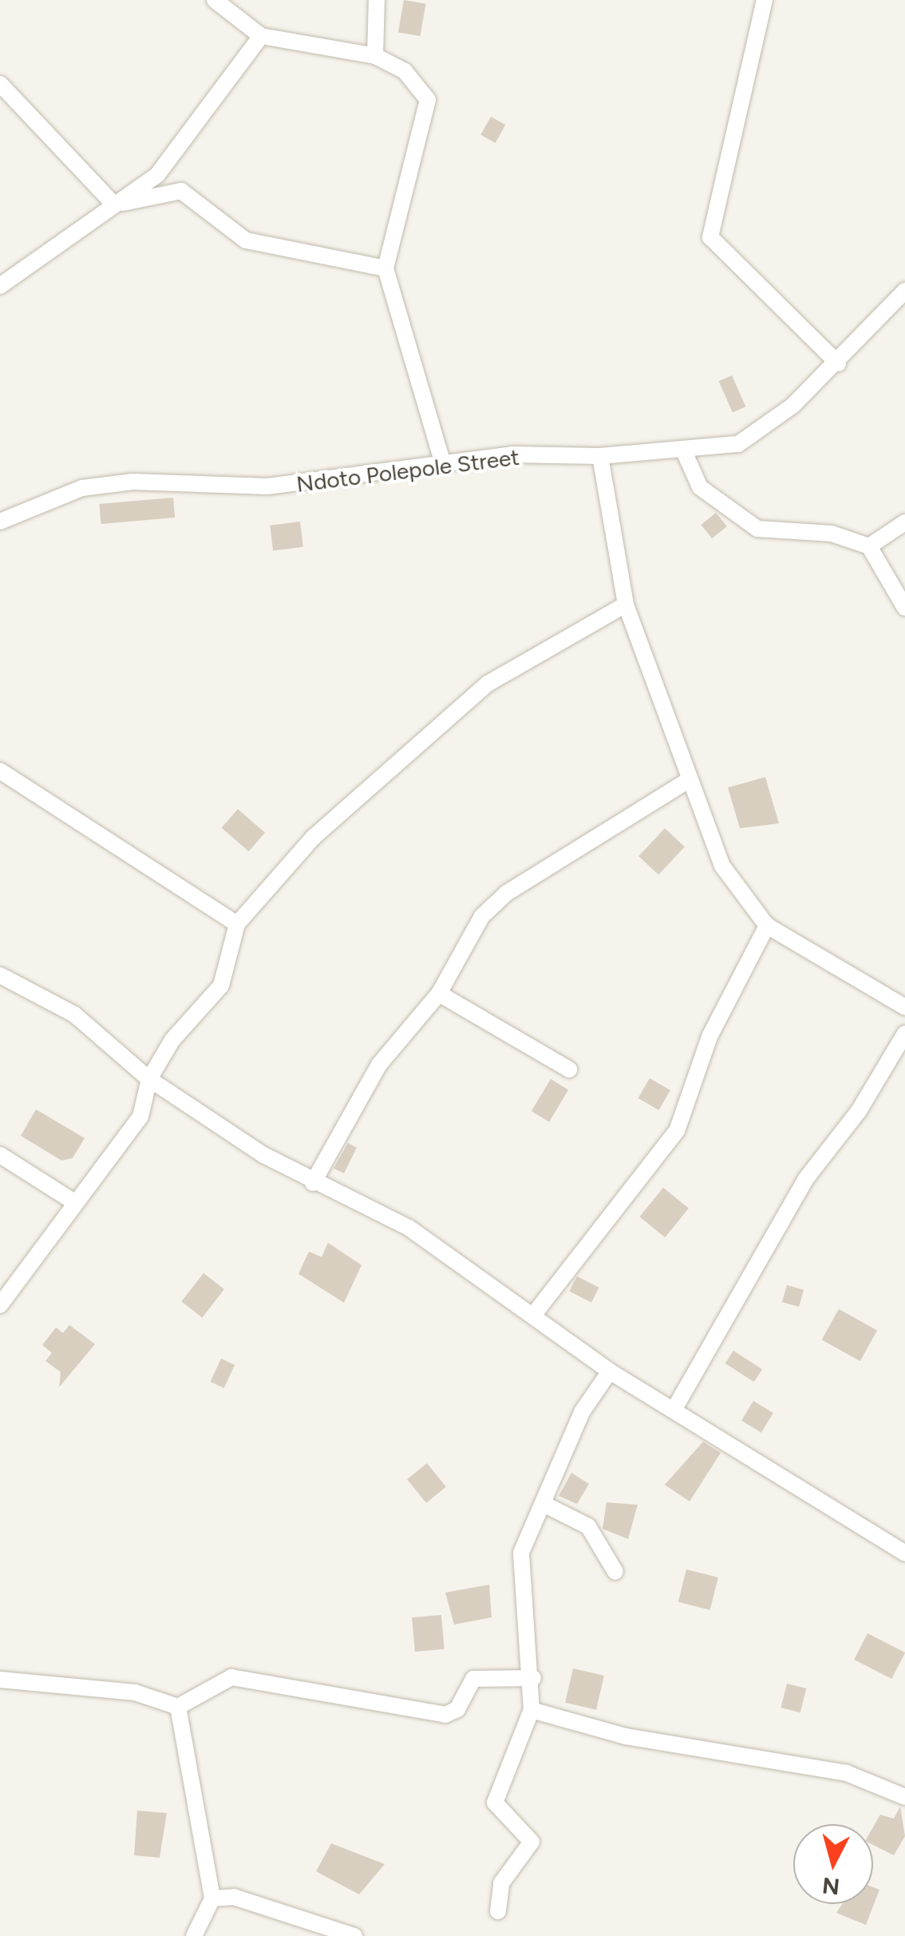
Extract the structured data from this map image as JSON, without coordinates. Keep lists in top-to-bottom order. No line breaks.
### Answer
{"streets":{"street":["Ndoto Polepole Street"]},"north":"bottom"}
